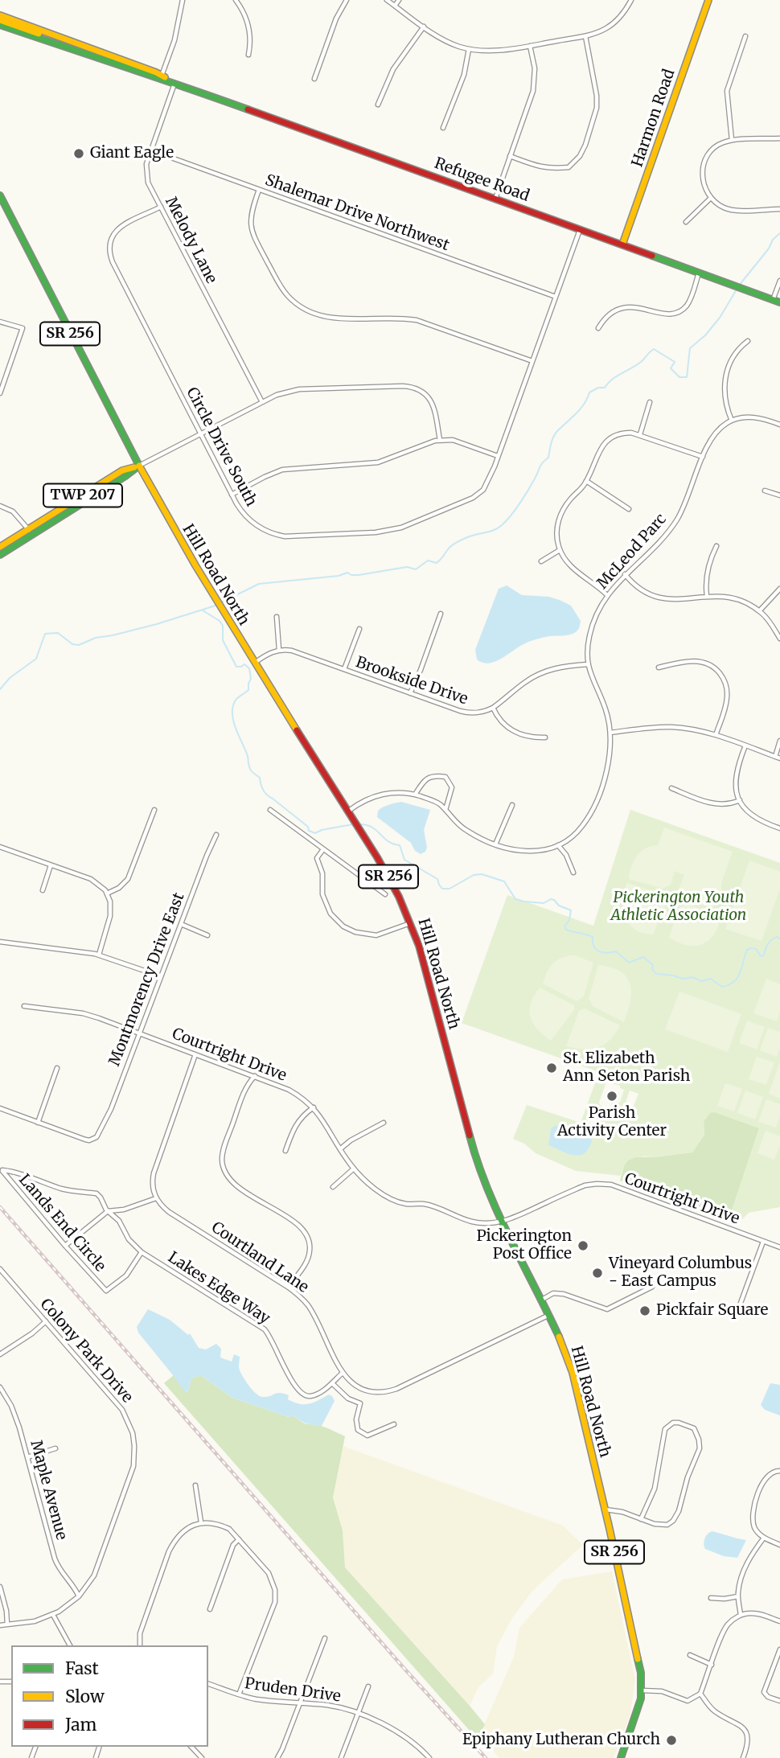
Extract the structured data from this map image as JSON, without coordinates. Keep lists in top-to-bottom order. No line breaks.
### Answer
{"streets":{"main road":["Harmon Road","Refugee Road","SR 256","TWP 207","Hill Road North"],"street":["Shalemar Drive Northwest","Melody Lane","Circle Drive South","McLeod Parc","Brookside Drive","Montmorency Drive East","Courtright Drive","Lands End Circle","Courtland Lane","Lakes Edge Way","Colony Park Drive","Maple Avenue","Pruden Drive"]},"crossings":[["Harmon Road","Refugee Road"],["Refugee Road","Melody Lane"],["Refugee Road","Circle Drive South"],["Shalemar Drive Northwest","Melody Lane"],["Shalemar Drive Northwest","Circle Drive South"],["Melody Lane","Circle Drive South"],["TWP 207","Hill Road North"],["McLeod Parc","Hill Road North"],["McLeod Parc","Brookside Drive"],["Hill Road North","Courtright Drive"],["Hill Road North","Courtland Lane"],["Montmorency Drive East","Courtright Drive"],["Lands End Circle","Lakes Edge Way"],["Courtland Lane","Lakes Edge Way"],["Colony Park Drive","Maple Avenue"]],"parks":["Pickerington Youth Athletic Association"],"places":["Giant Eagle","St. Elizabeth Ann Seton Parish","Parish Activity Center","Pickerington Post Office","Vineyard Columbus - East Campus","Pickfair Square","Epiphany Lutheran Church"],"legend":["Fast","Slow","Jam"]}
